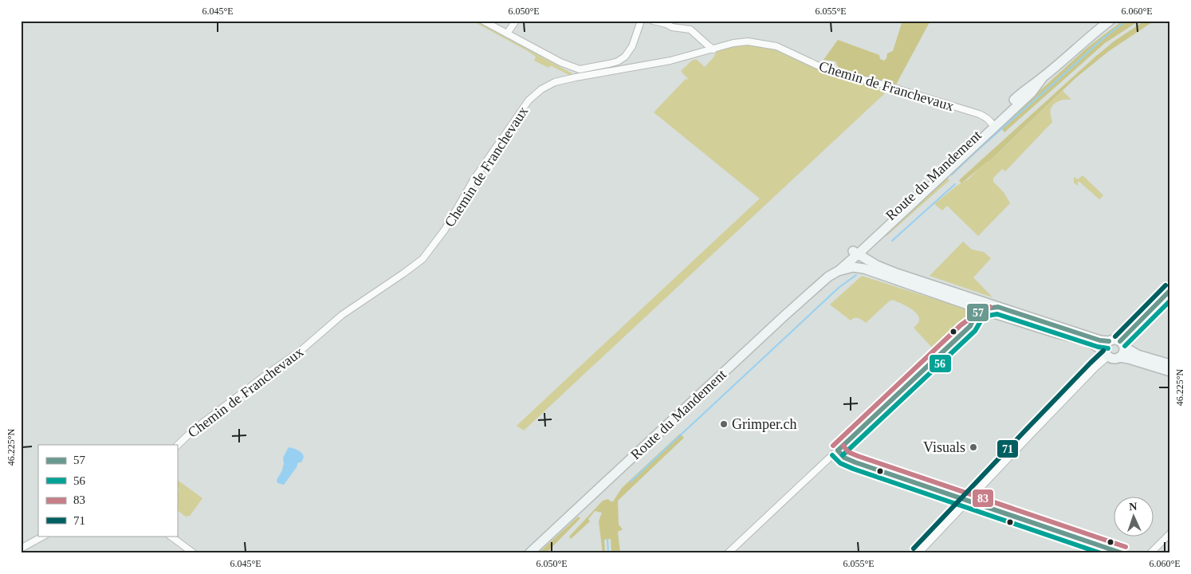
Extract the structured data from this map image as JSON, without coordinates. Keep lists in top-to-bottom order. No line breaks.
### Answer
{"streets":{"main road":["Route du Mandement"],"street":["Chemin de Franchevaux"]},"crossings":[["Chemin de Franchevaux","Route du Mandement"]],"places":["Grimper.ch","Visuals"],"lines":["transit line 71","transit line 57","transit line 56","transit line 83"],"legend":["57","56","83","71"],"north":"top","coordinates":["6.045°E","6.050°E","6.055°E","6.060°E","46.225°N"]}
